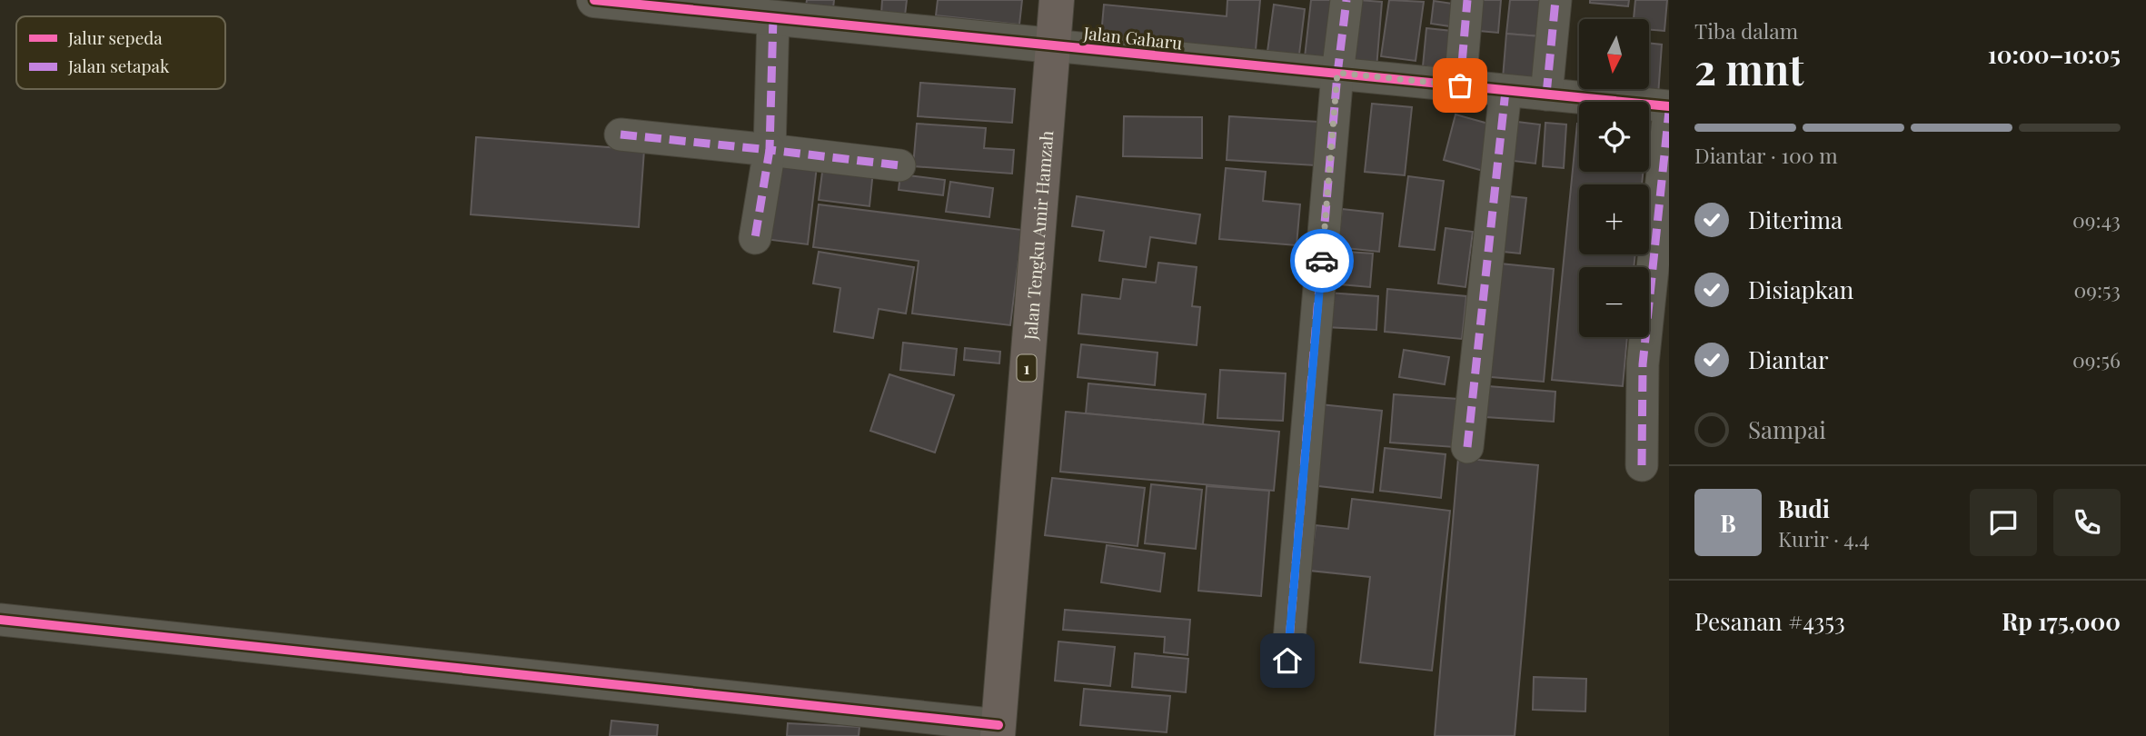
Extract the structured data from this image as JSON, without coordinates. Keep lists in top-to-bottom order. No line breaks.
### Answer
{"streets":{"main road":["Jalan Tengku Amir Hamzah","1"],"street":["Jalan Gaharu"]},"crossings":[["Jalan Gaharu","Jalan Tengku Amir Hamzah"]],"legend":["Jalur sepeda","Jalan setapak"],"north":"bottom","page":{"heading":["2 mnt","Tiba dalam","10:00–10:05"],"panel":["Budi","Kurir · 4.4","Pesanan #4353","Rp 175,000"],"map_buttons":["+","−"],"bar":"Diantar · 100 m","list":[["Diterima","09:43"],["Disiapkan","09:53"],["Diantar","09:56"],"Sampai"],"round":"B"}}
